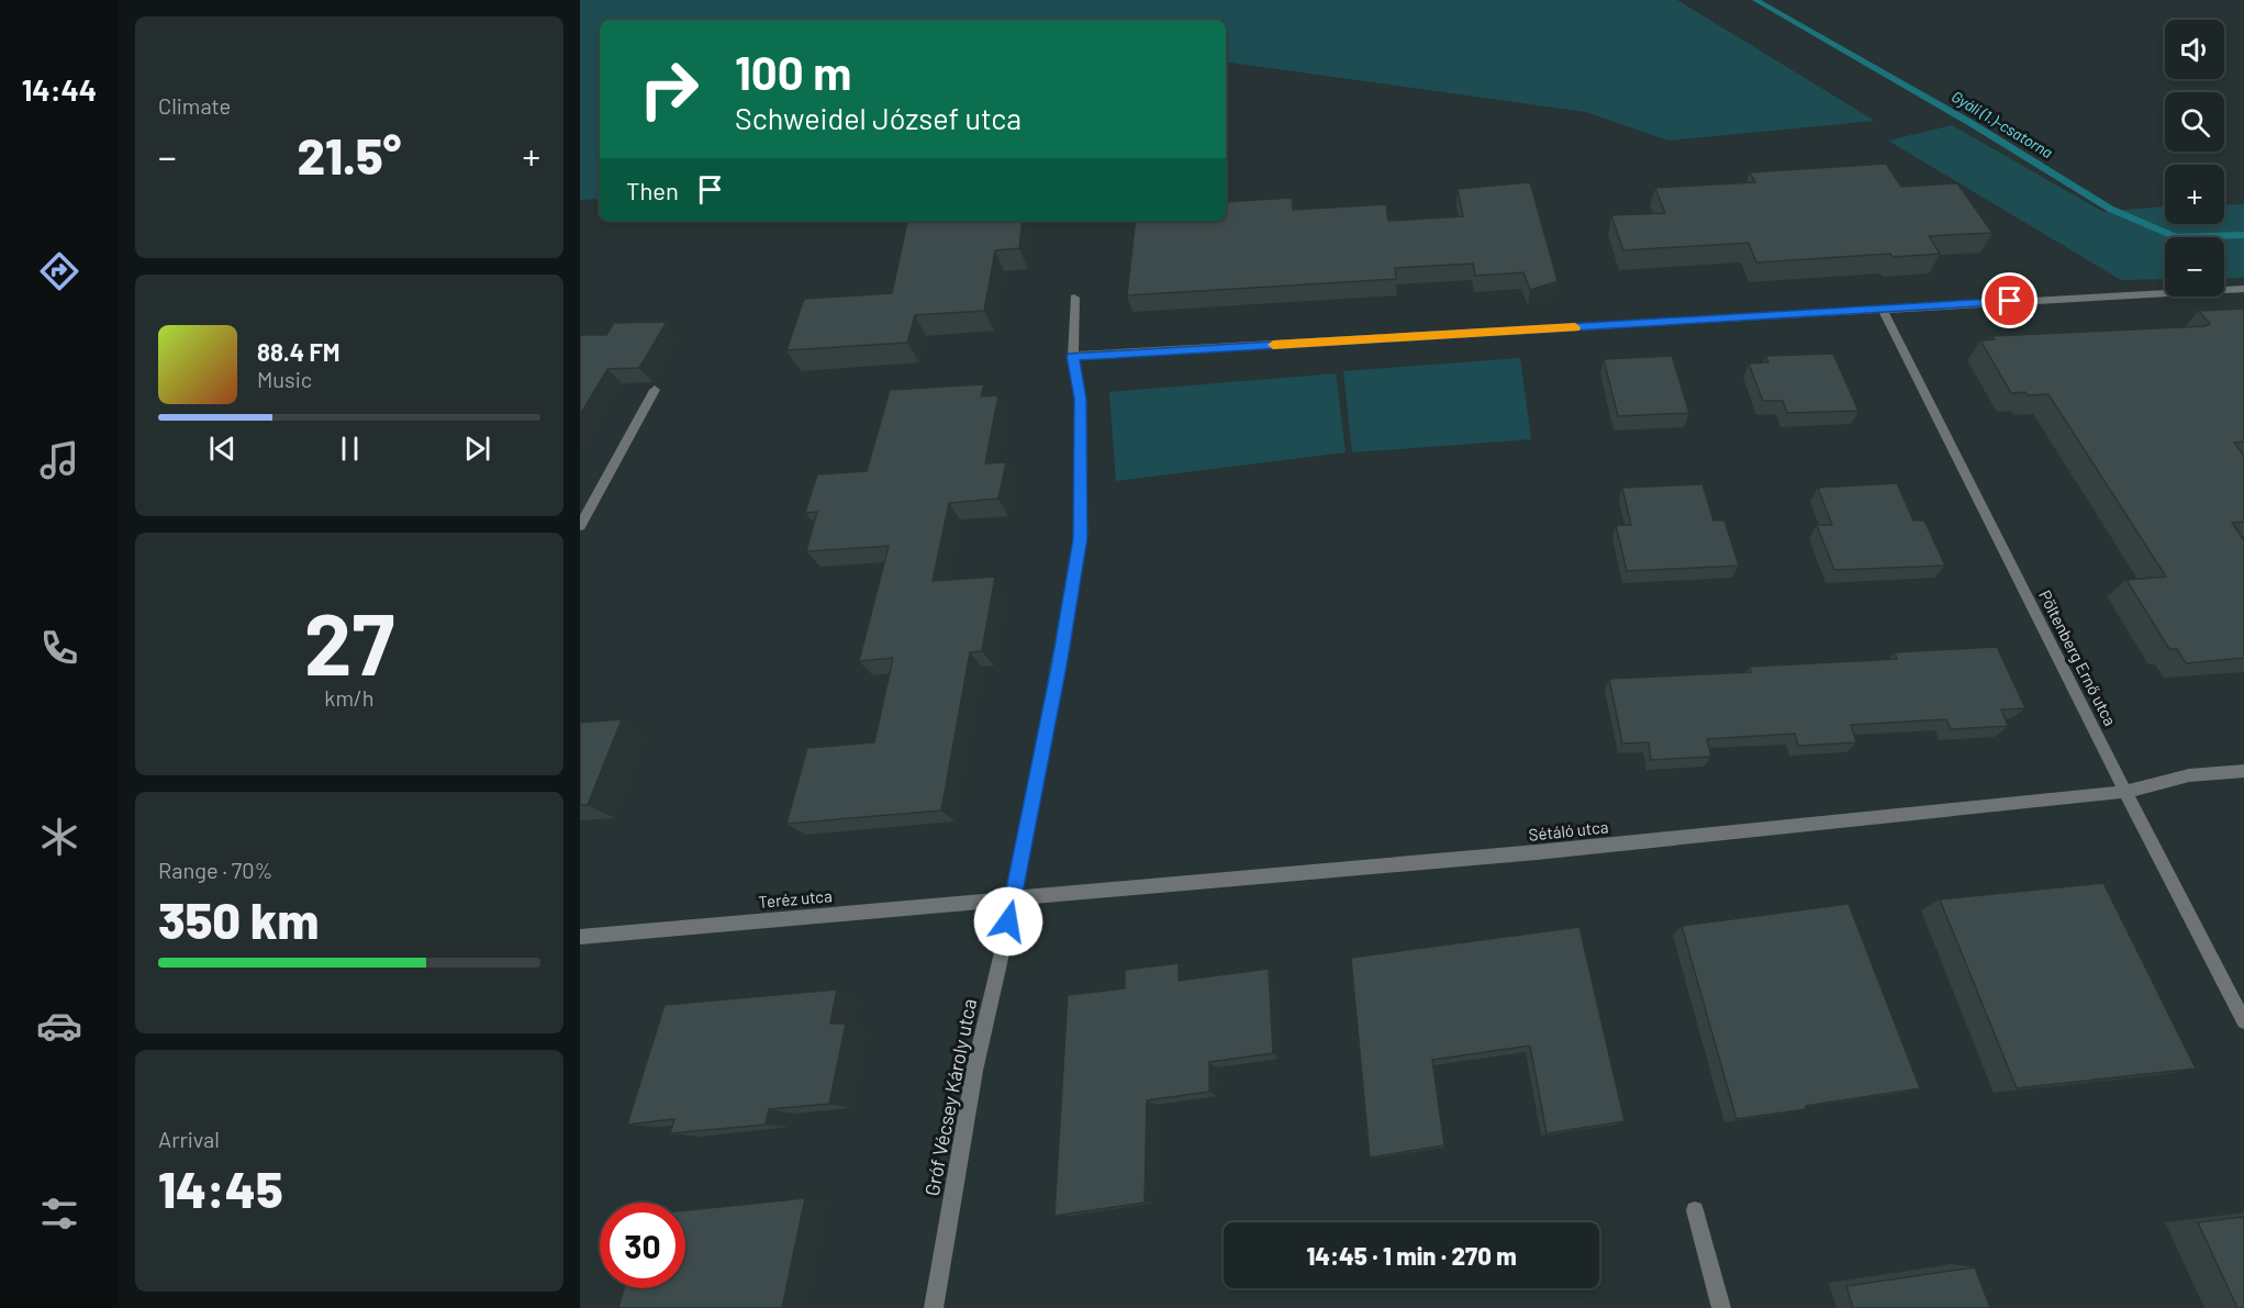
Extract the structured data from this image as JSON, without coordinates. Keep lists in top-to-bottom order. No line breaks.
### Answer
{"streets":{"street":["Pöltenberg Ernő utca","Sétáló utca","Teréz utca","Gróf Vécsey Károly utca"]},"crossings":[["Pöltenberg Ernő utca","Sétáló utca"],["Sétáló utca","Teréz utca"],["Sétáló utca","Gróf Vécsey Károly utca"],["Teréz utca","Gróf Vécsey Károly utca"]],"water":["Gyáli (1.)-csatorna"],"page":{"tabs":"14:44","tile":["Climate",["27","km/h"],["Range · 70%","350 km"],["Arrival","14:45"]],"map_buttons":["+","−"],"turn":["100 m","Schweidel József utca"],"heat":["−","21.5°","+"],"then":"Then","song":["88.4 FM","Music"],"limit":"30","trip":"14:45 · 1 min · 270 m"}}
